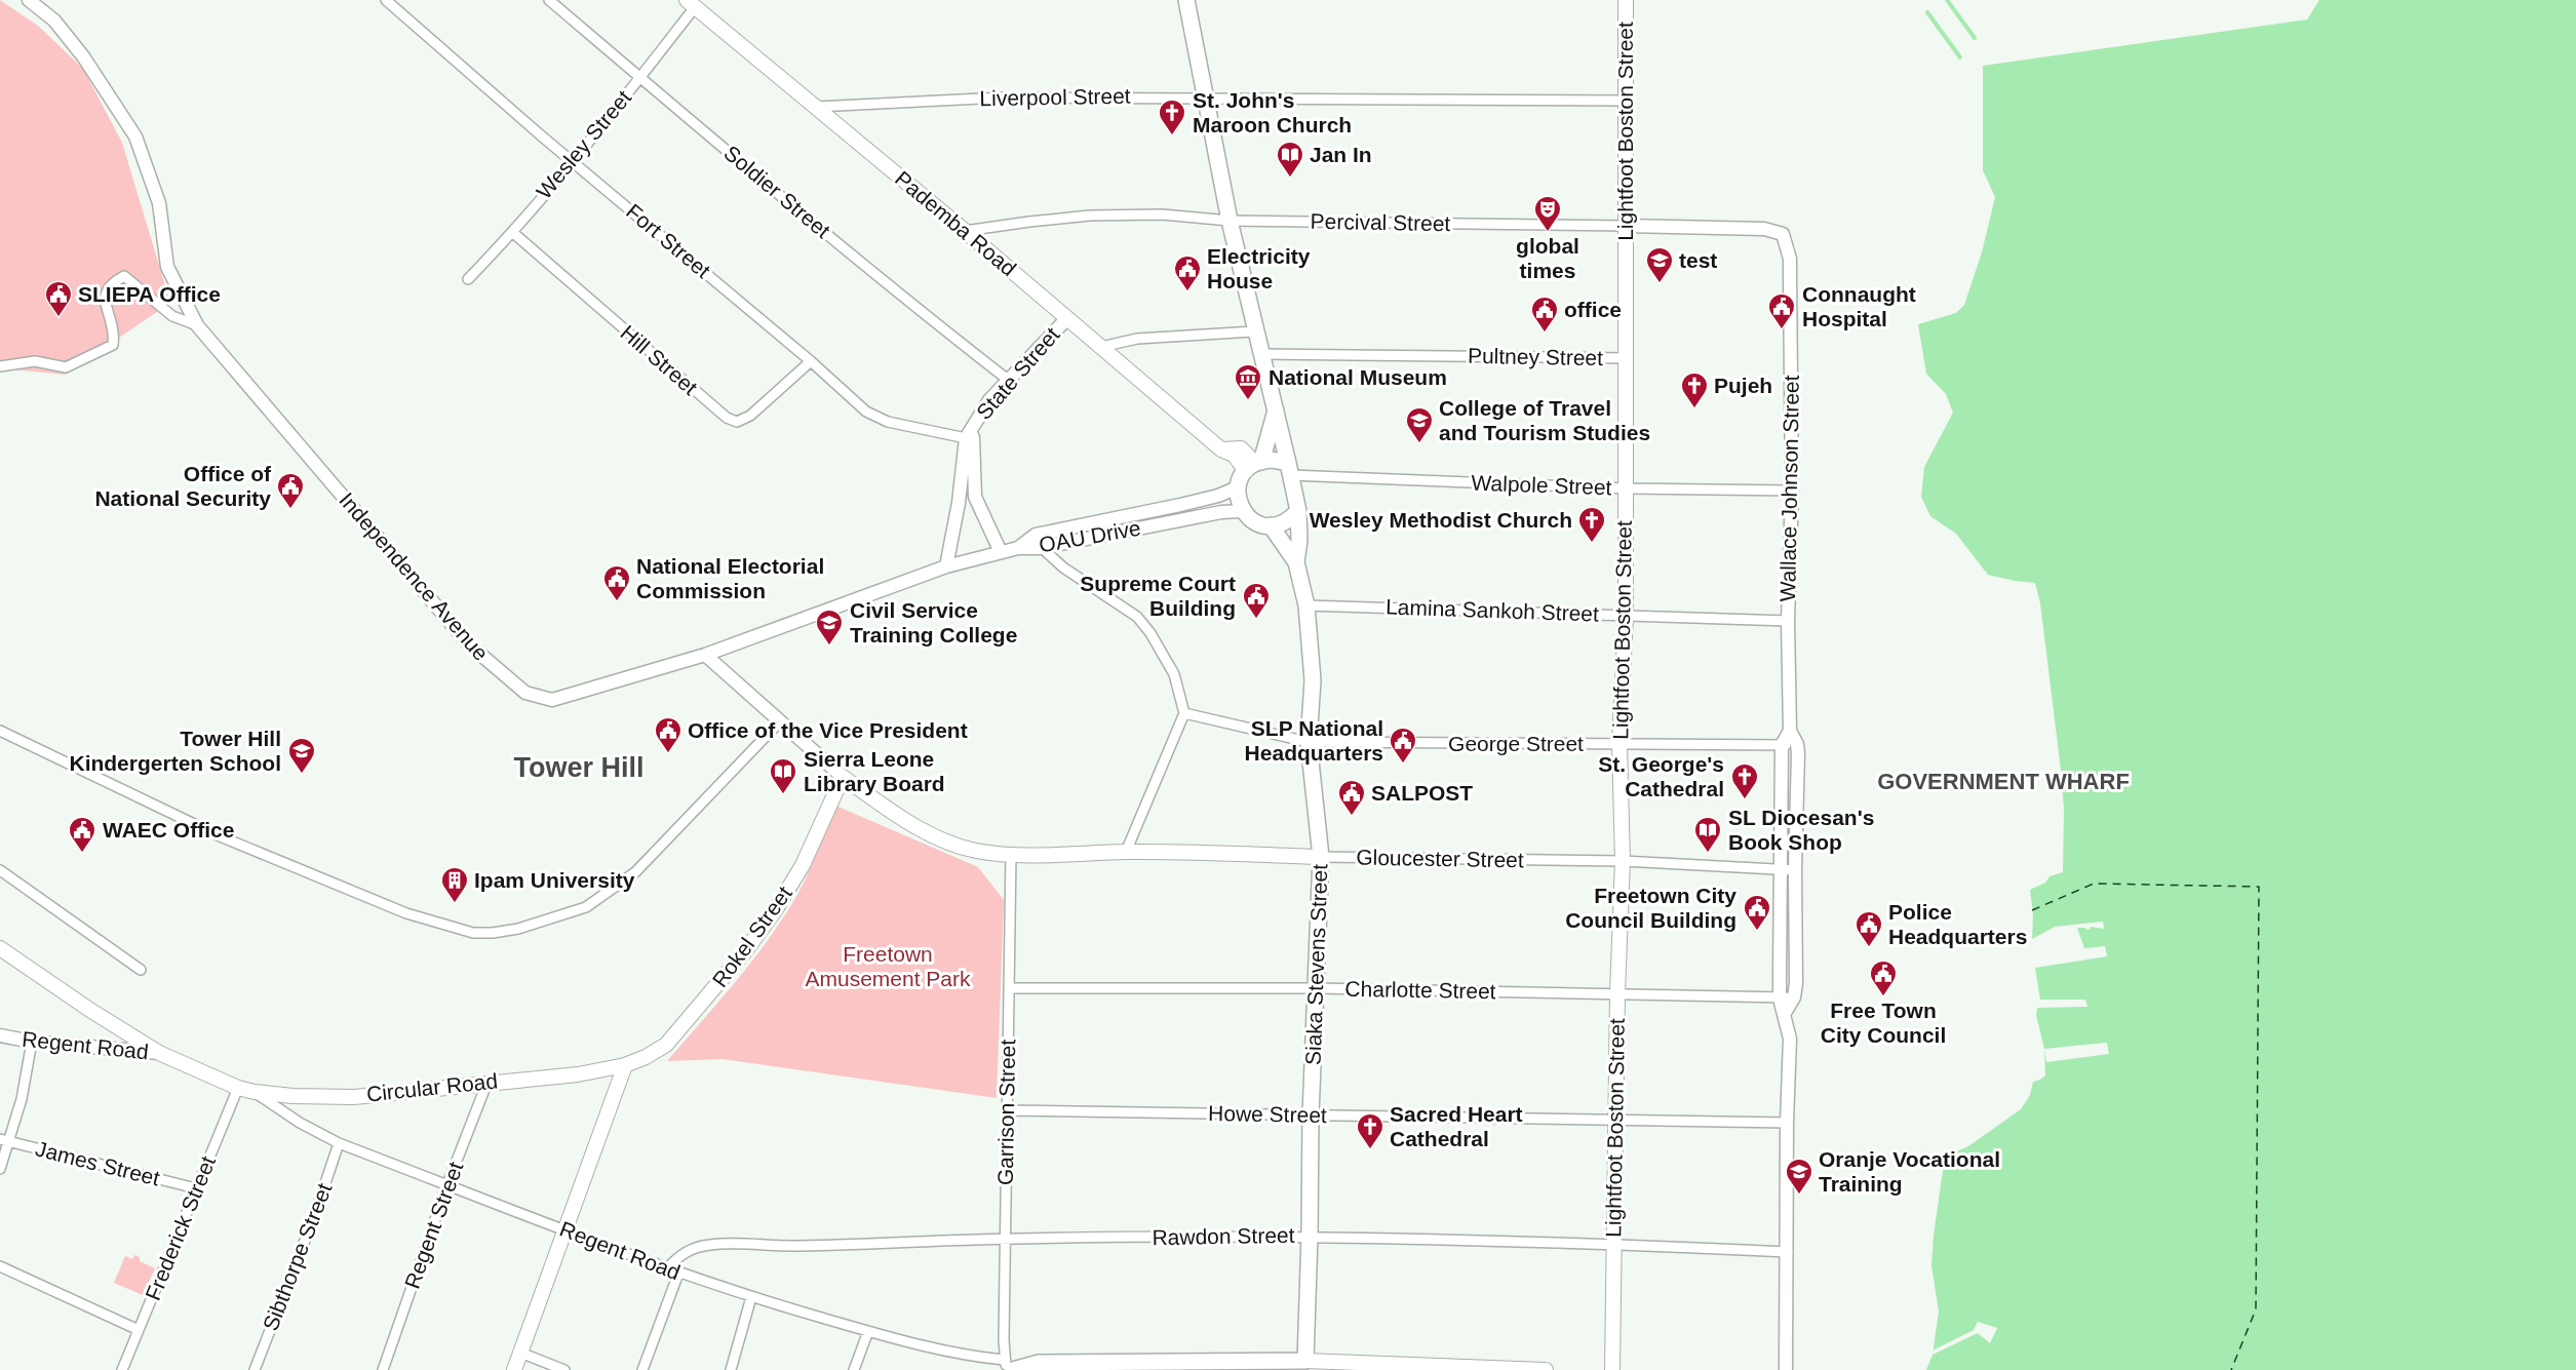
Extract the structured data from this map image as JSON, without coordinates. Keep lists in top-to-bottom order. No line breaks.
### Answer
{"streets":{"main road":["Lightfoot Boston Street","Pademba Road","Gloucester Street","Rokel Street","Siaka Stevens Street","Regent Road","Circular Road"],"street":["Liverpool Street","Wesley Street","Soldier Street","Percival Street","Fort Street","Pultney Street","Hill Street","State Street","Walpole Street","Wallace Johnson Street","OAU Drive","Independence Avenue","Lamina Sankoh Street","George Street","Charlotte Street","Garrison Street","Howe Street","James Street","Regent Street","Frederick Street","Rawdon Street","Sibthorpe Street"]},"crossings":[["Liverpool Street","Lightfoot Boston Street"],["Liverpool Street","Pademba Road"],["Lightfoot Boston Street","Percival Street"],["Lightfoot Boston Street","Pultney Street"],["Lightfoot Boston Street","Walpole Street"],["Lightfoot Boston Street","Lamina Sankoh Street"],["Lightfoot Boston Street","George Street"],["Lightfoot Boston Street","Gloucester Street"],["Lightfoot Boston Street","Charlotte Street"],["Lightfoot Boston Street","Howe Street"],["Lightfoot Boston Street","Rawdon Street"],["Wesley Street","Soldier Street"],["Wesley Street","Pademba Road"],["Wesley Street","Fort Street"],["Wesley Street","Hill Street"],["Soldier Street","State Street"],["Percival Street","Pademba Road"],["Percival Street","Wallace Johnson Street"],["Pademba Road","State Street"],["Pademba Road","Walpole Street"],["Pademba Road","OAU Drive"],["Pademba Road","Siaka Stevens Street"],["Fort Street","Hill Street"],["Fort Street","State Street"],["State Street","Independence Avenue"],["Walpole Street","Wallace Johnson Street"],["Walpole Street","OAU Drive"],["Walpole Street","Siaka Stevens Street"],["Wallace Johnson Street","Lamina Sankoh Street"],["Wallace Johnson Street","George Street"],["Wallace Johnson Street","Gloucester Street"],["Wallace Johnson Street","Charlotte Street"],["OAU Drive","Independence Avenue"],["OAU Drive","Siaka Stevens Street"],["Lamina Sankoh Street","Siaka Stevens Street"],["George Street","Siaka Stevens Street"],["Gloucester Street","Rokel Street"],["Gloucester Street","Siaka Stevens Street"],["Gloucester Street","Garrison Street"],["Rokel Street","Circular Road"],["Siaka Stevens Street","Charlotte Street"],["Siaka Stevens Street","Howe Street"],["Siaka Stevens Street","Rawdon Street"],["Charlotte Street","Garrison Street"],["Regent Road","Circular Road"],["Regent Road","Garrison Street"],["Regent Road","Regent Street"],["Regent Road","Frederick Street"],["Regent Road","Rawdon Street"],["Regent Road","Sibthorpe Street"],["Circular Road","Regent Street"],["Circular Road","Frederick Street"],["Garrison Street","Howe Street"],["Garrison Street","Rawdon Street"],["James Street","Frederick Street"]],"districts":["Tower Hill","GOVERNMENT WHARF"],"parks":["Freetown Amusement Park"],"places":{"church":["St. John's Maroon Church","Pujeh","Wesley Methodist Church","St. George's Cathedral","Sacred Heart Cathedral"],"library":["Jan In","Sierra Leone Library Board","SL Diocesan's Book Shop"],"theatre":["global times"],"school or university":["test","College of Travel and Tourism Studies","Civil Service Training College","Tower Hill Kindergerten School","Oranje Vocational Training"],"public building":["Electricity House","SLIEPA Office","Connaught Hospital","office","Office of National Security","National Electorial Commission","Supreme Court Building","Office of the Vice President","SLP National Headquarters","SALPOST","WAEC Office","Freetown City Council Building","Police Headquarters","Free Town City Council"],"museum":["National Museum"],"building":["Ipam University"]}}
